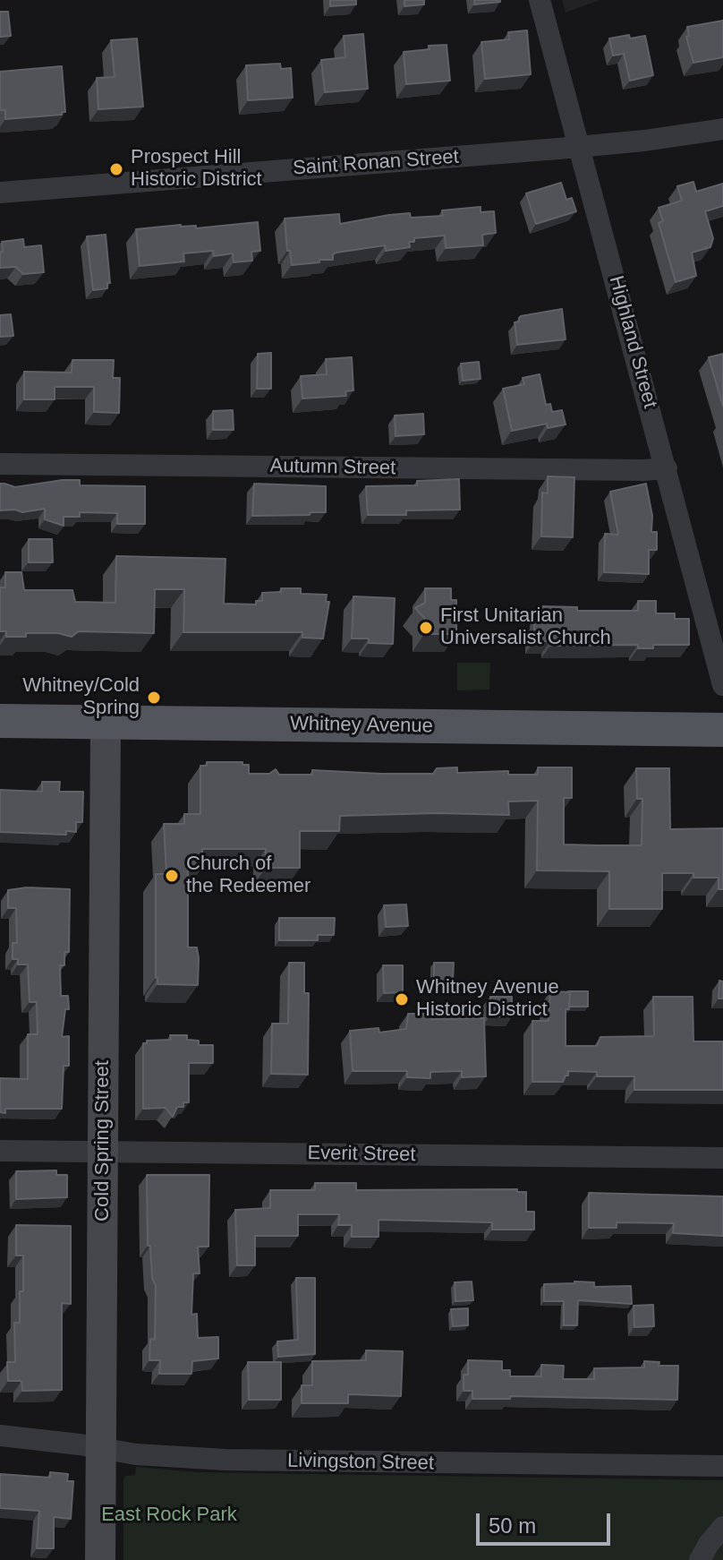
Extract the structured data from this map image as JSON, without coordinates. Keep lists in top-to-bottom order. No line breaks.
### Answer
{"streets":{"main road":["Whitney Avenue"],"street":["Saint Ronan Street","Highland Street","Autumn Street","Cold Spring Street","Everit Street","Livingston Street"]},"crossings":[["Saint Ronan Street","Highland Street"],["Highland Street","Autumn Street"],["Whitney Avenue","Cold Spring Street"],["Cold Spring Street","Everit Street"],["Cold Spring Street","Livingston Street"]],"parks":["East Rock Park"],"places":["Prospect Hill Historic District","First Unitarian Universalist Church","Whitney/Cold Spring","Church of the Redeemer","Whitney Avenue Historic District"],"scale_bar":"50 m"}
